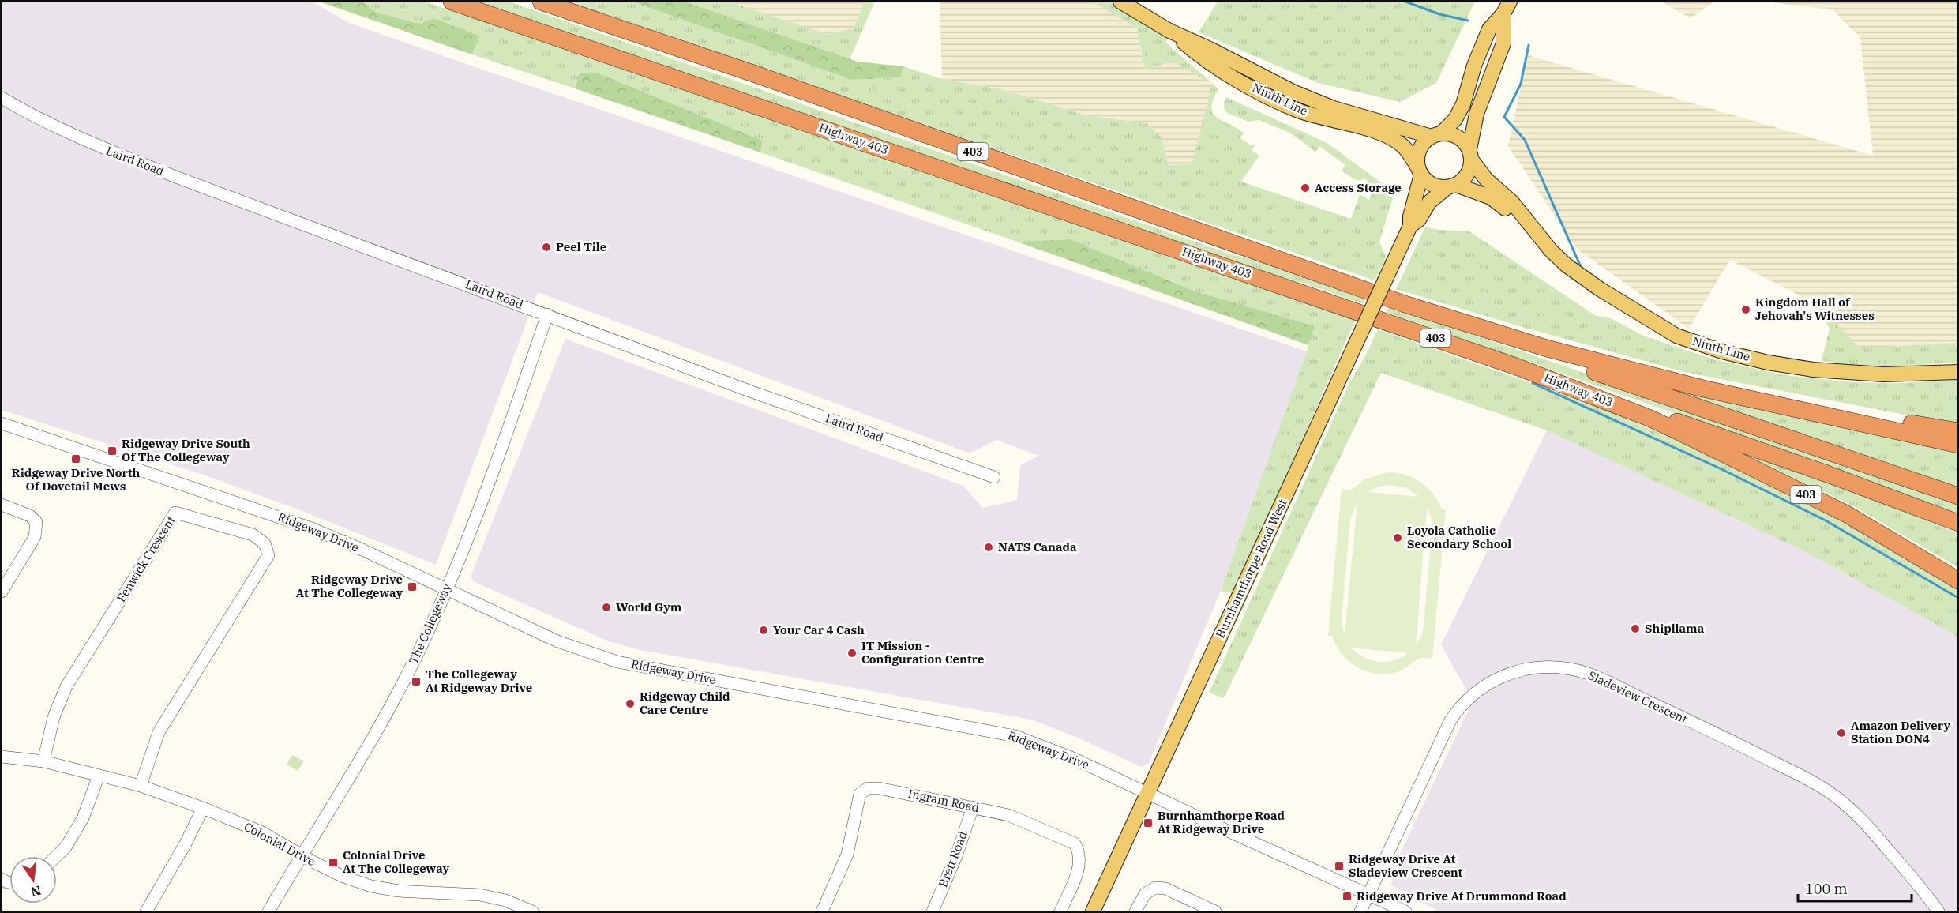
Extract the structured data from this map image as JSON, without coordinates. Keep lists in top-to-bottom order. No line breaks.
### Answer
{"streets":{"highway":["Highway 403","403"],"main road":["Ninth Line","Burnhamthorpe Road West"],"street":["Laird Road","Ridgeway Drive","Fenwick Crescent","The Collegeway","Sladeview Crescent","Ingram Road","Colonial Drive","Brett Road"]},"crossings":[["Ninth Line","Burnhamthorpe Road West"],["Laird Road","The Collegeway"],["Ridgeway Drive","Burnhamthorpe Road West"],["Ridgeway Drive","The Collegeway"],["Ridgeway Drive","Sladeview Crescent"],["Fenwick Crescent","Colonial Drive"],["The Collegeway","Colonial Drive"],["Ingram Road","Brett Road"]],"places":{"other":["Access Storage","Peel Tile","Kingdom Hall of Jehovah's Witnesses","Loyola Catholic Secondary School","NATS Canada","World Gym","Shipllama","Your Car 4 Cash","IT Mission - Configuration Centre","Ridgeway Child Care Centre","Amazon Delivery Station DON4"],"transit":["Ridgeway Drive South Of The Collegeway","Ridgeway Drive North Of Dovetail Mews","Ridgeway Drive At The Collegeway","The Collegeway At Ridgeway Drive","Burnhamthorpe Road At Ridgeway Drive","Colonial Drive At The Collegeway","Ridgeway Drive At Sladeview Crescent","Ridgeway Drive At Drummond Road"]},"scale_bar":"100 m","north":"bottom"}
